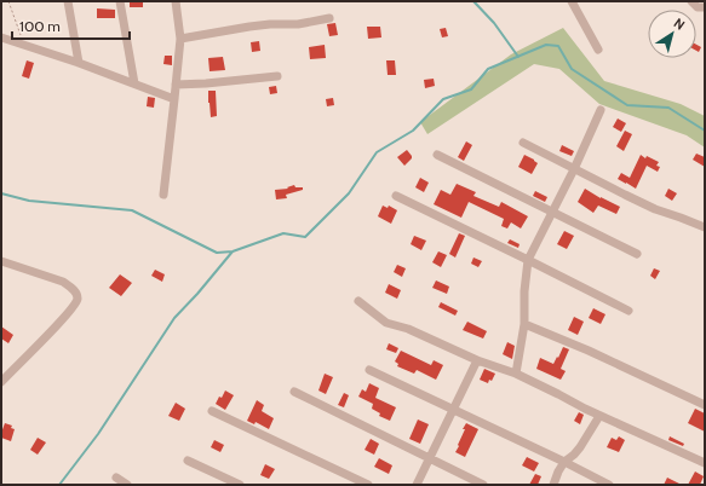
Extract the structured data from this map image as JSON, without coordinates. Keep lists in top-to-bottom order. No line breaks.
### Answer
{"scale_bar":"100 m","north":"top right"}
